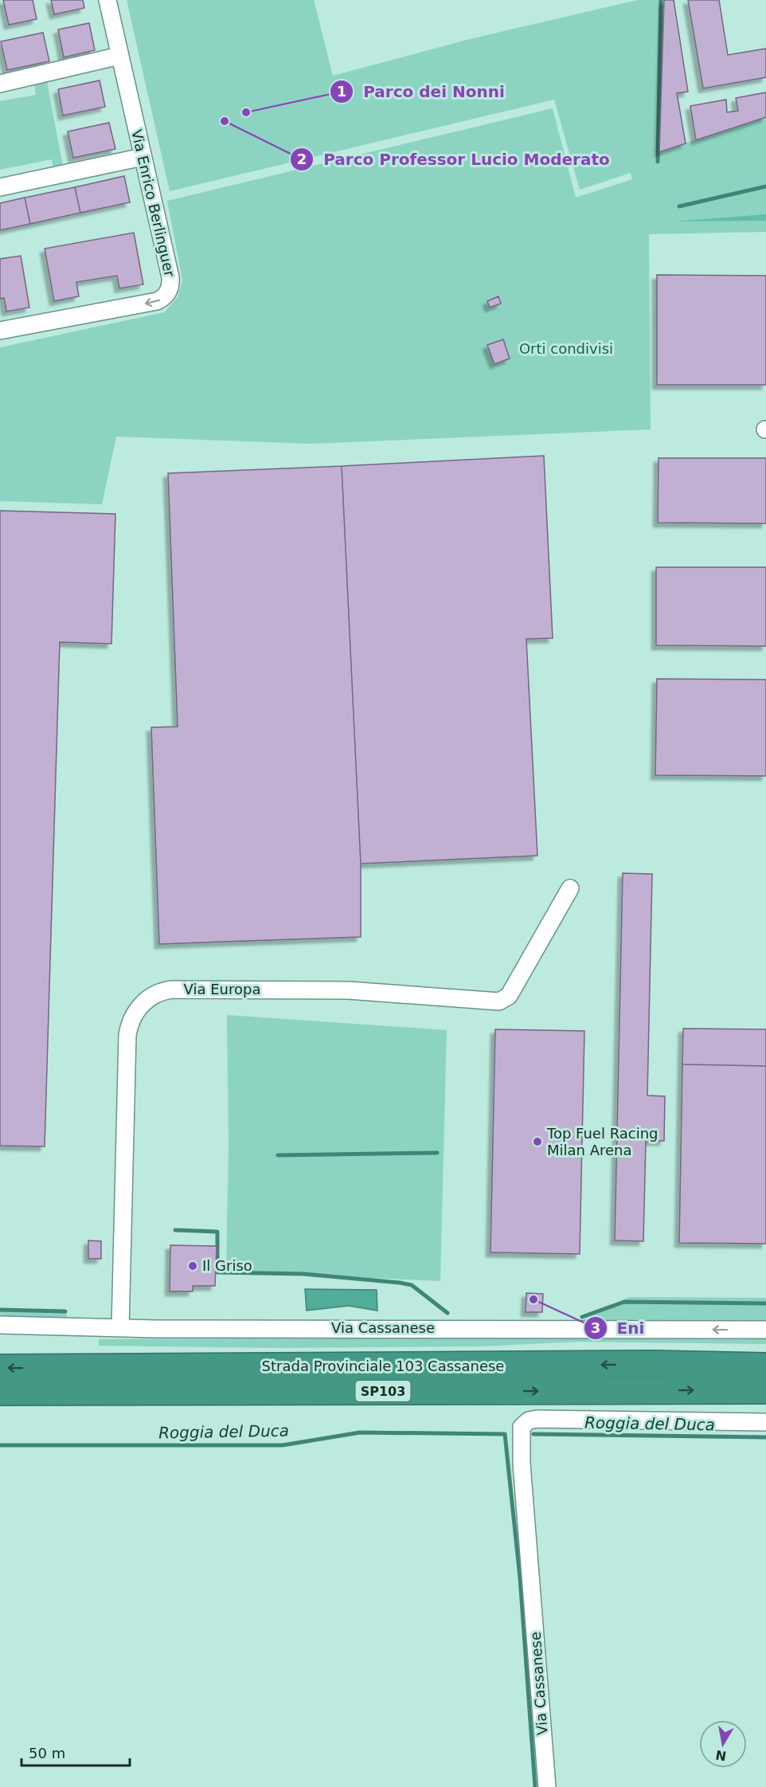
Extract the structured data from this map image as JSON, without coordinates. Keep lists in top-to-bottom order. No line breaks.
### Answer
{"streets":{"highway":["Strada Provinciale 103 Cassanese","SP103"],"street":["Via Enrico Berlinguer","Via Europa","Via Cassanese"]},"crossings":[["Via Europa","Via Cassanese"],["Strada Provinciale 103 Cassanese","SP103"]],"one_way":["Via Cassanese"],"water":["Roggia del Duca"],"parks":["Orti condivisi"],"places":["Parco dei Nonni","Parco Professor Lucio Moderato","Top Fuel Racing Milan Arena","Il Griso","Eni"],"scale_bar":"50 m","north":"bottom"}
